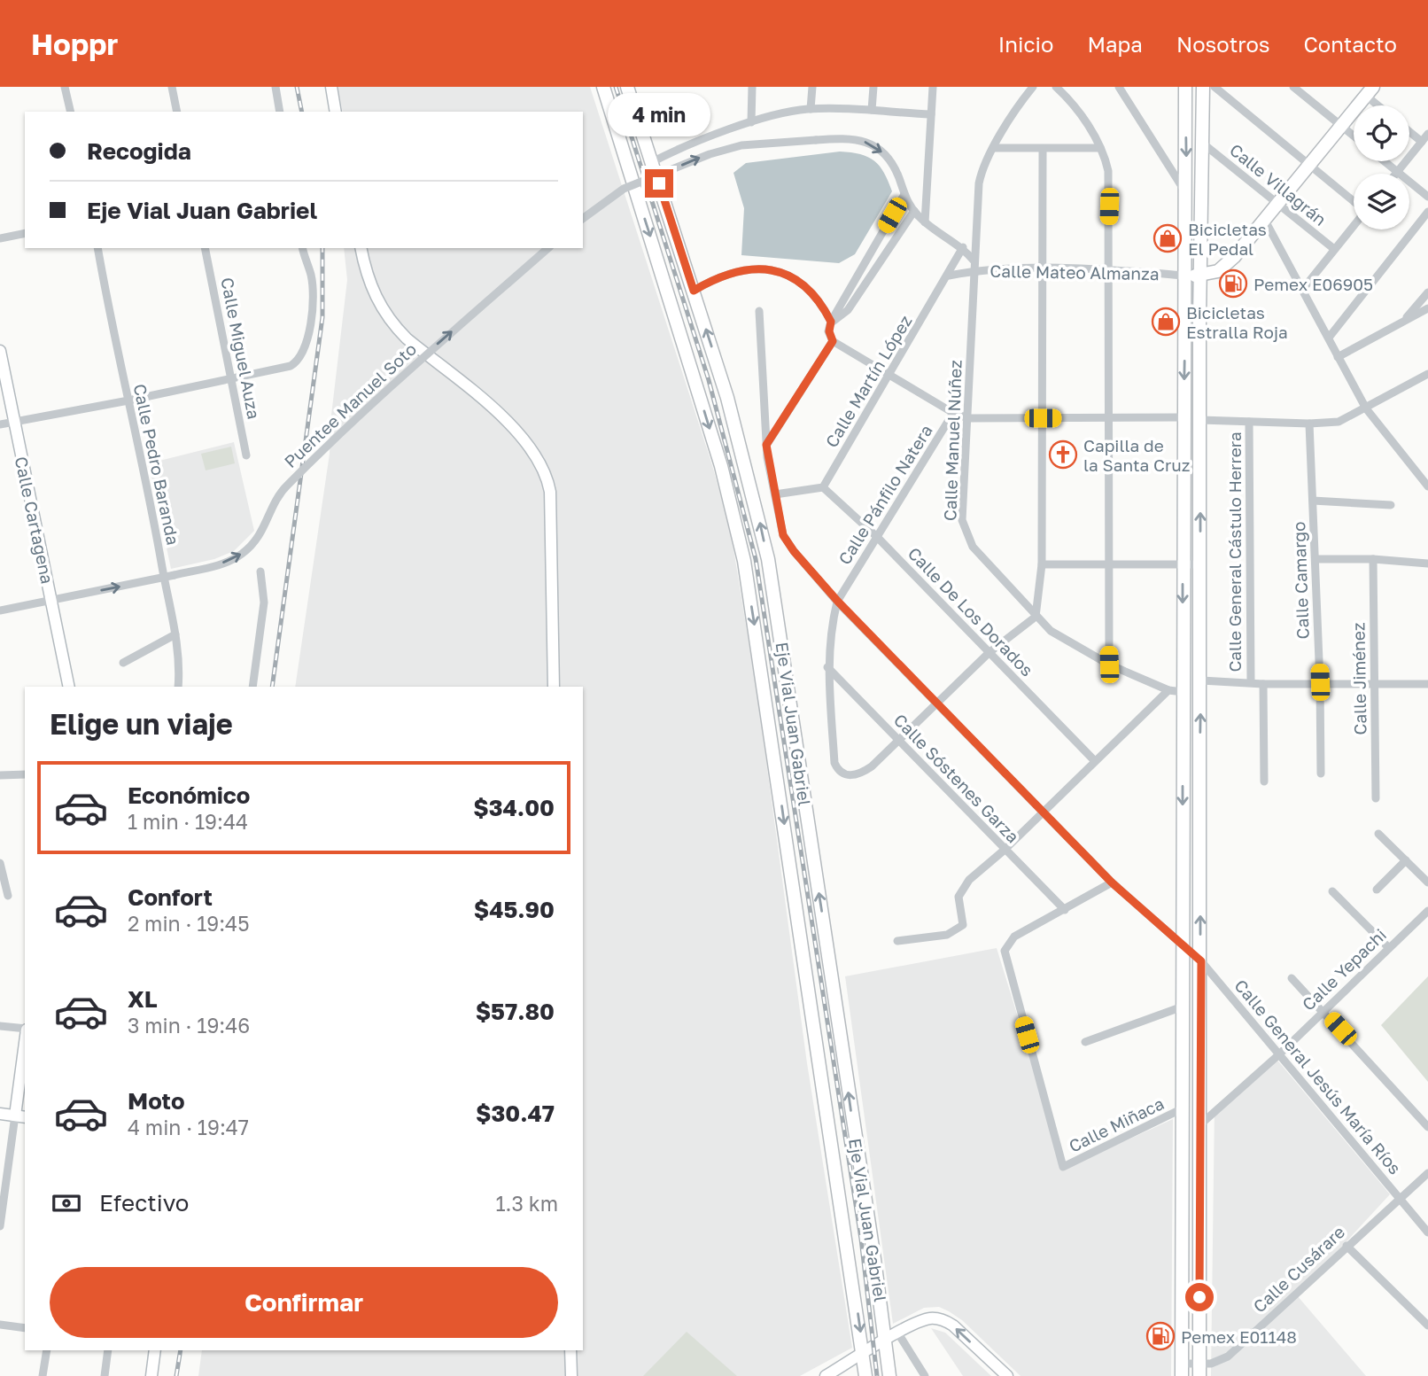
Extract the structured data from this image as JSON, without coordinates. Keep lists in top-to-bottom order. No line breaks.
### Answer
{"streets":{"main road":["Calle Mateo Almanza","Eje Vial Juan Gabriel"],"street":["Calle Villagrán","Calle Miguel Auza","Calle Martín López","Puentee Manuel Soto","Calle Manuel Núñez","Calle Pedro Baranda","Calle Pánfilo Natera","Calle Cartagena","Calle General Cástulo Herrera","Calle Camargo","Calle De Los Dorados","Calle Jiménez","Calle Sóstenes Garza","Calle Yepachi","Calle General Jesús María Ríos","Calle Miñaca","Calle Cusárare"]},"crossings":[["Calle Mateo Almanza","Calle Martín López"],["Calle Mateo Almanza","Calle Manuel Núñez"],["Calle Martín López","Calle De Los Dorados"],["Puentee Manuel Soto","Calle Pedro Baranda"],["Puentee Manuel Soto","Calle Cartagena"],["Calle Pánfilo Natera","Calle De Los Dorados"],["Calle Pánfilo Natera","Calle Sóstenes Garza"],["Calle Pánfilo Natera","Calle General Jesús María Ríos"],["Calle Sóstenes Garza","Calle Miñaca"],["Calle Yepachi","Calle General Jesús María Ríos"],["Calle General Jesús María Ríos","Calle Cusárare"]],"one_way":["Puentee Manuel Soto"],"places":{"shop":["Bicicletas El Pedal","Bicicletas Estralla Roja"],"fuel station":["Pemex E06905","Pemex E01148"],"church":["Capilla de la Santa Cruz"]},"page":{"header":"Hoppr","nav":["Inicio","Mapa","Nosotros","Contacto"],"bubble":"4 min","banner":["Recogida","Eje Vial Juan Gabriel"],"heading":"Elige un viaje","list":[{"name":"Económico","note":"1 min · 19:44","value":"$34.00"},{"name":"Confort","note":"2 min · 19:45","value":"$45.90"},{"name":"XL","note":"3 min · 19:46","value":"$57.80"},{"name":"Moto","note":"4 min · 19:47","value":"$30.47"}],"pay":["Efectivo","1.3 km"],"buttons":"Confirmar"}}
